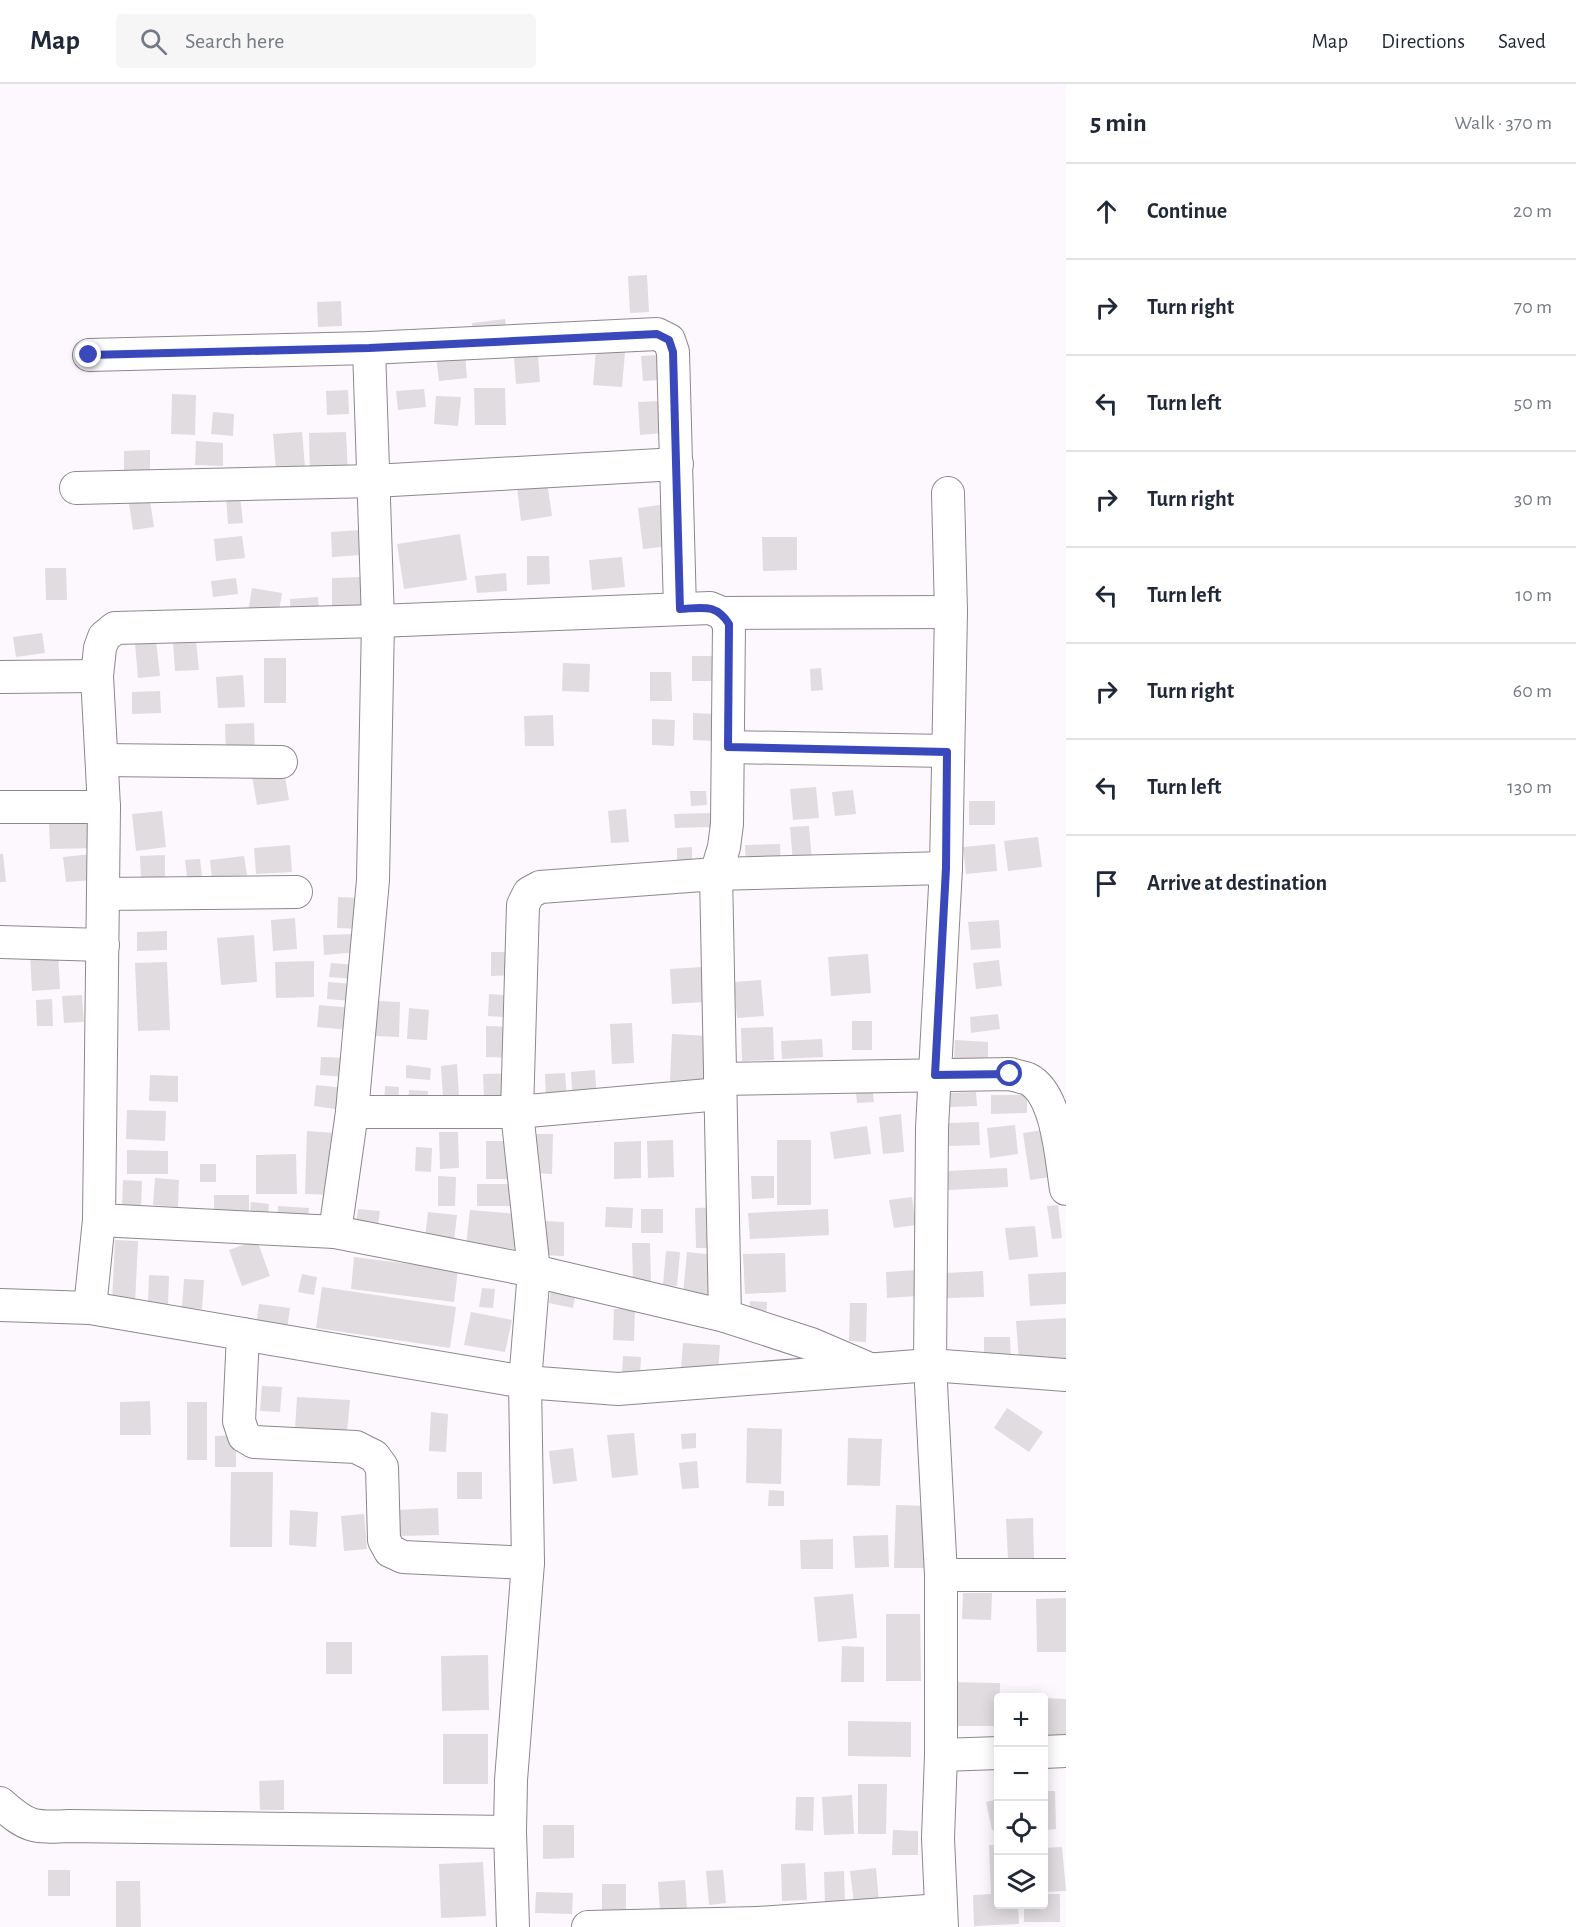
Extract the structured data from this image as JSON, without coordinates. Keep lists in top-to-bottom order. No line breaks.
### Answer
{"page":{"header":"Map","search":"Search here","nav":["Map","Directions","Saved"],"heading":["5 min","Walk · 370 m"],"list":[["Continue","20 m"],["Turn right","70 m"],["Turn left","50 m"],["Turn right","30 m"],["Turn left","10 m"],["Turn right","60 m"],["Turn left","130 m"],"Arrive at destination"],"map_buttons":["+","−"]}}
